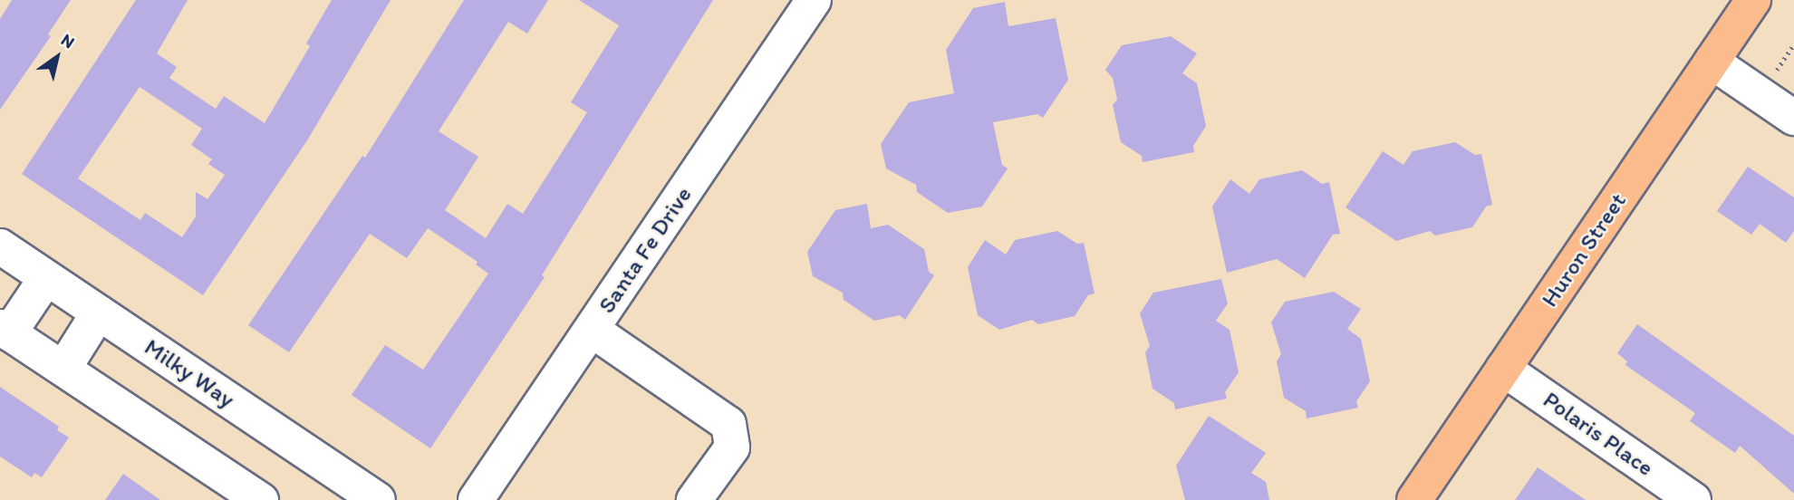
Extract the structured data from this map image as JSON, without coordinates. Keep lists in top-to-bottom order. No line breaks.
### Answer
{"streets":{"main road":["Huron Street"],"street":["Santa Fe Drive","Milky Way","Polaris Place"]},"crossings":[["Huron Street","Polaris Place"]],"north":"top right"}
